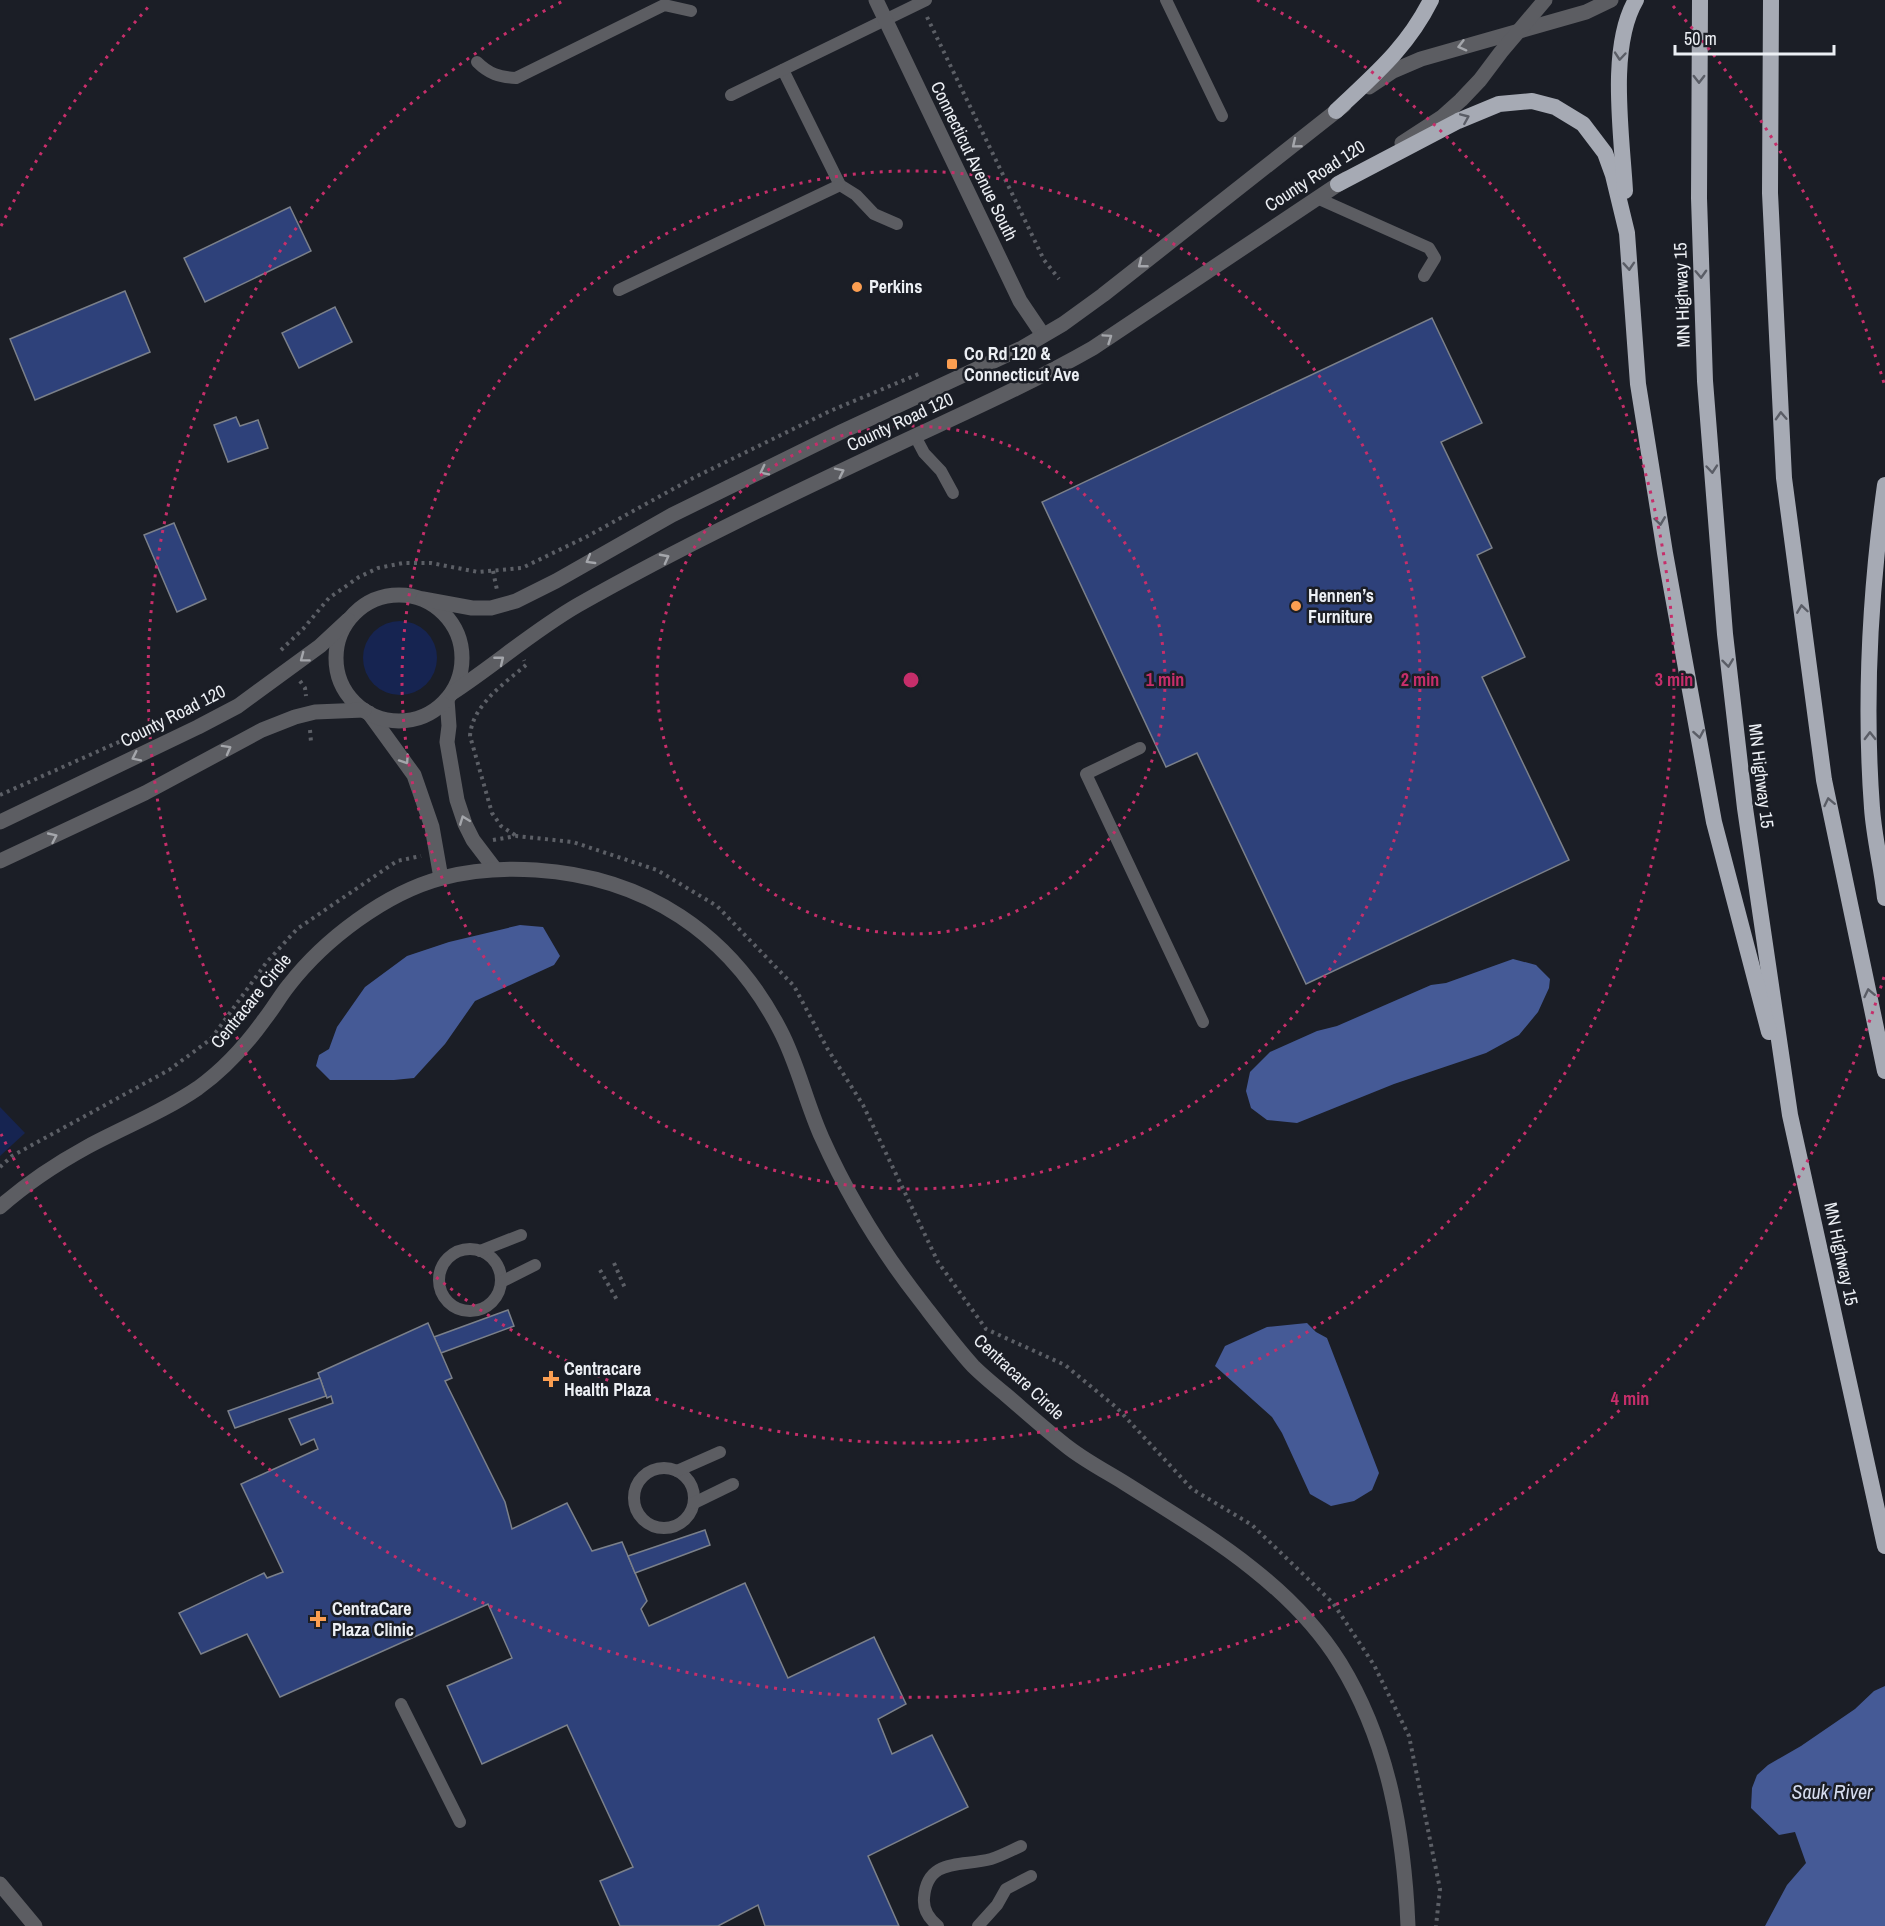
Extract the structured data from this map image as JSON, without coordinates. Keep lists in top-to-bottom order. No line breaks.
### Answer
{"streets":{"highway":["MN Highway 15"],"street":["Connecticut Avenue South","County Road 120","Centracare Circle"]},"crossings":[["Connecticut Avenue South","County Road 120"]],"water":["Sauk River"],"places":{"other":["Perkins","Hennen’s Furniture"],"transit":["Co Rd 120 & Connecticut Ave"],"health":["Centracare Health Plaza","CentraCare Plaza Clinic"]},"scale_bar":"50 m","rings":["1 min","2 min","3 min","4 min"]}
